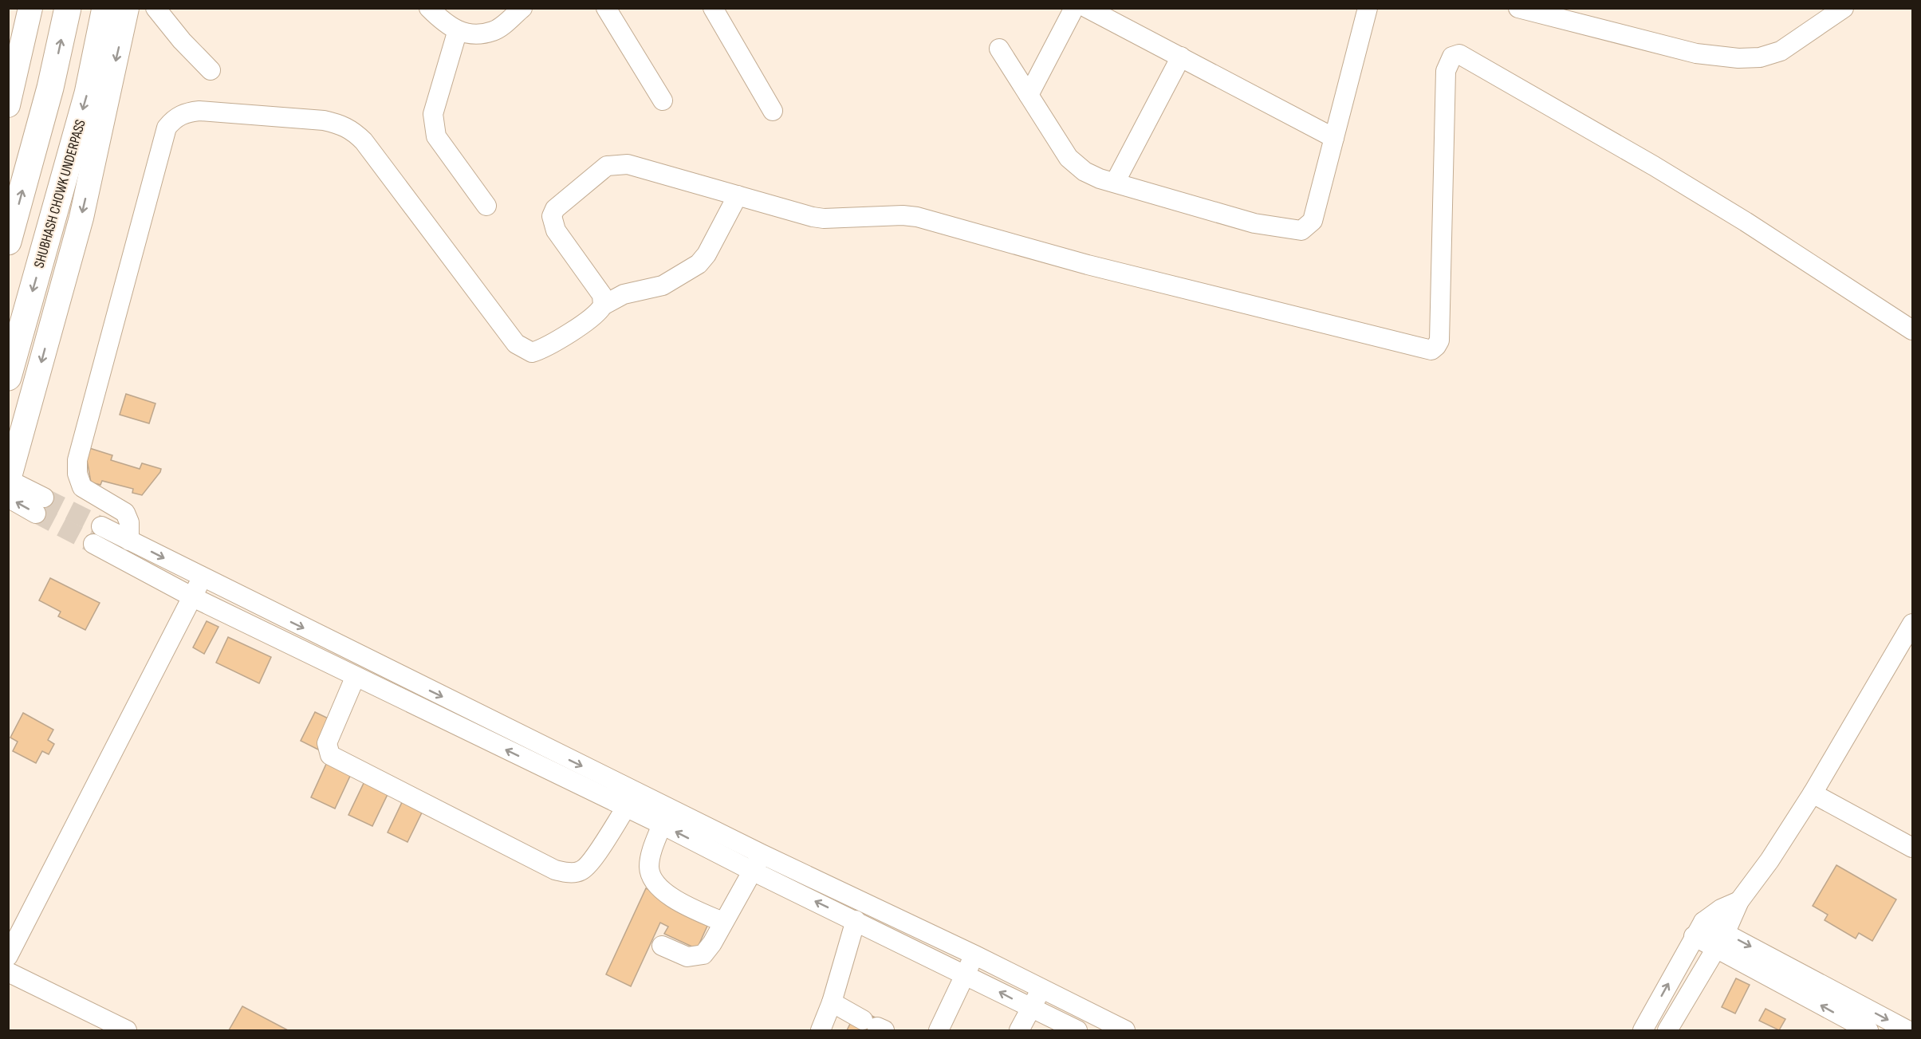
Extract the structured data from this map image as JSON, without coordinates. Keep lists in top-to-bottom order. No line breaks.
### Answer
{"streets":{"highway":["SHUBHASH CHOWK UNDERPASS"]}}
